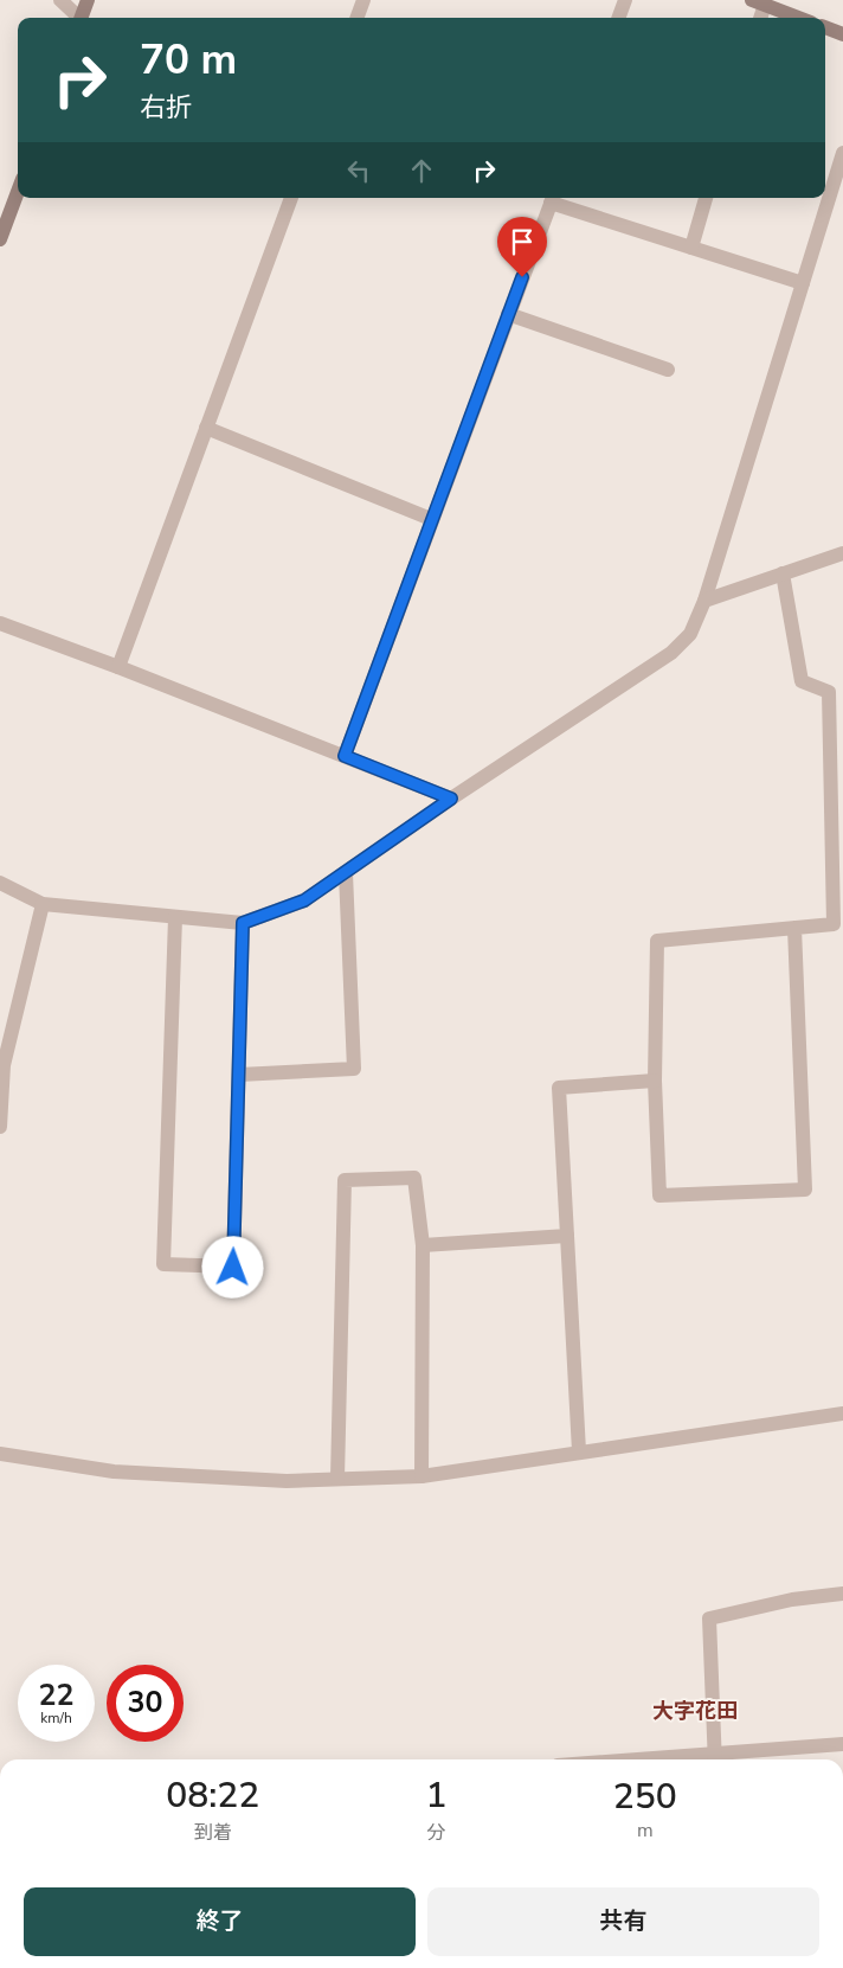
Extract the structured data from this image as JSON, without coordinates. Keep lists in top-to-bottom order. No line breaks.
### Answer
{"districts":["大字花田"],"page":{"turn":["70 m","右折"],"speed":"22 km/h","limit":"30","eta":["08:22","到着","1","分","250","m"],"buttons":["終了","共有"]}}
